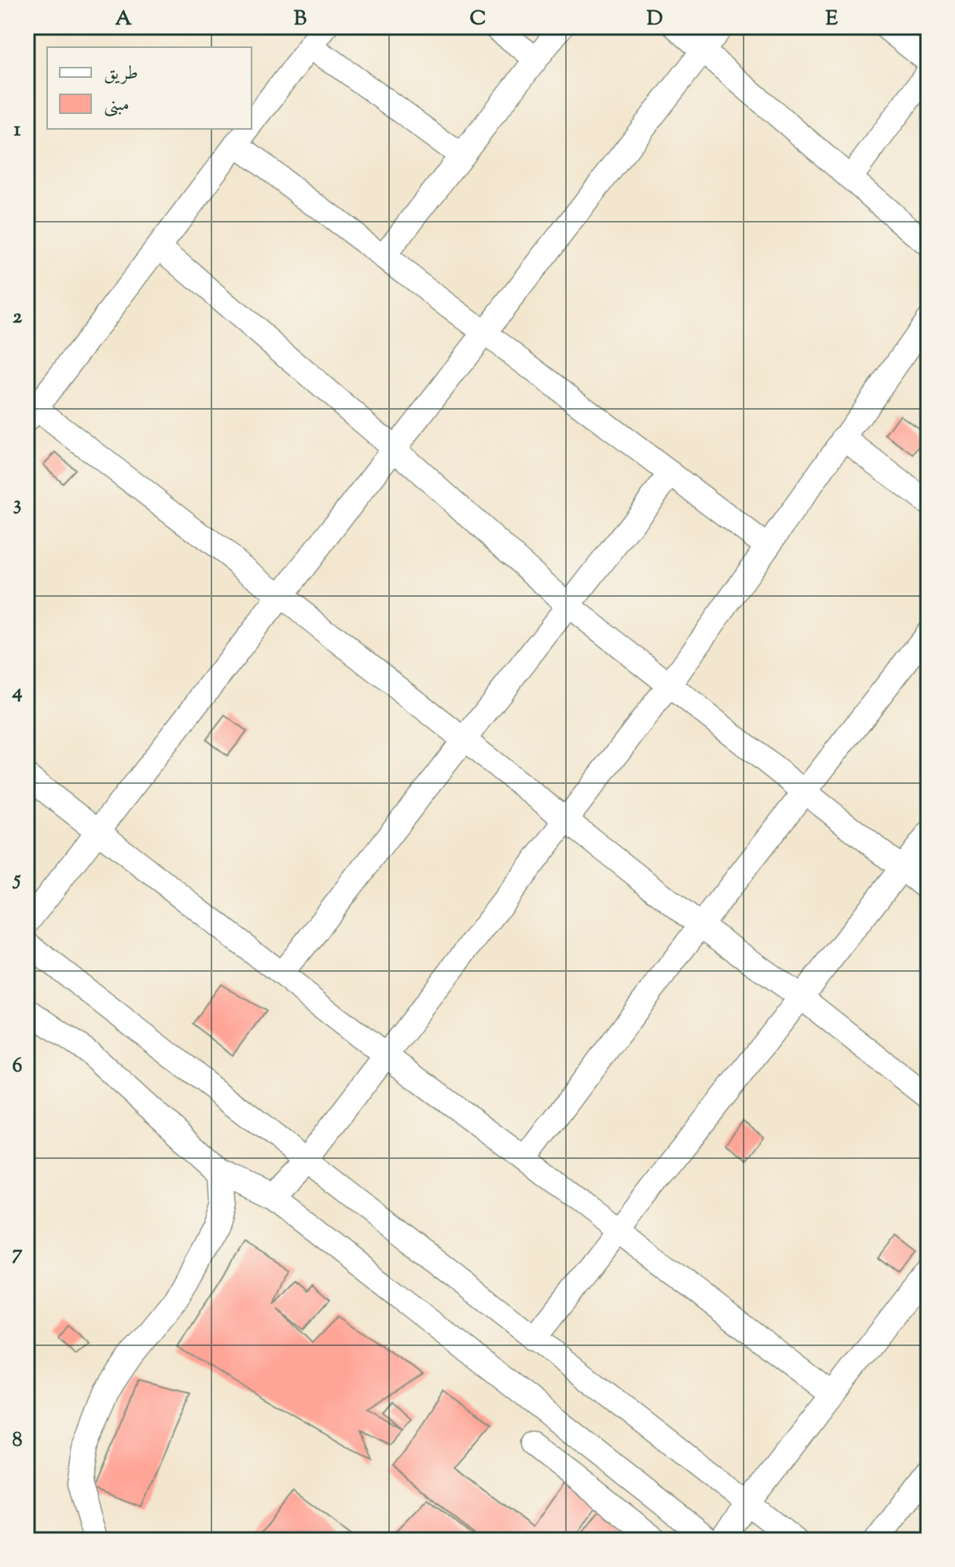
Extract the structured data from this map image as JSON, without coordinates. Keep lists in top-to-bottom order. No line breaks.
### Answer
{"legend":["طريق","مبنى"],"grid":{"columns":["A","B","C","D","E"],"rows":["1","2","3","4","5","6","7","8"]}}
